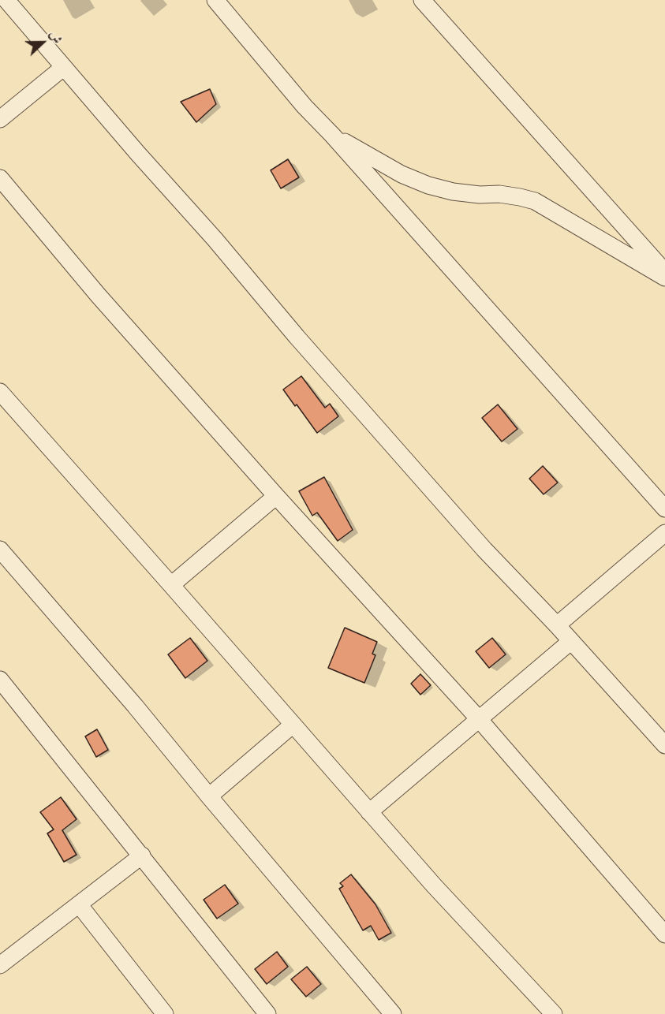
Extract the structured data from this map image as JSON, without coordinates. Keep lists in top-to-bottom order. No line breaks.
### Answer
{"north":"right"}
